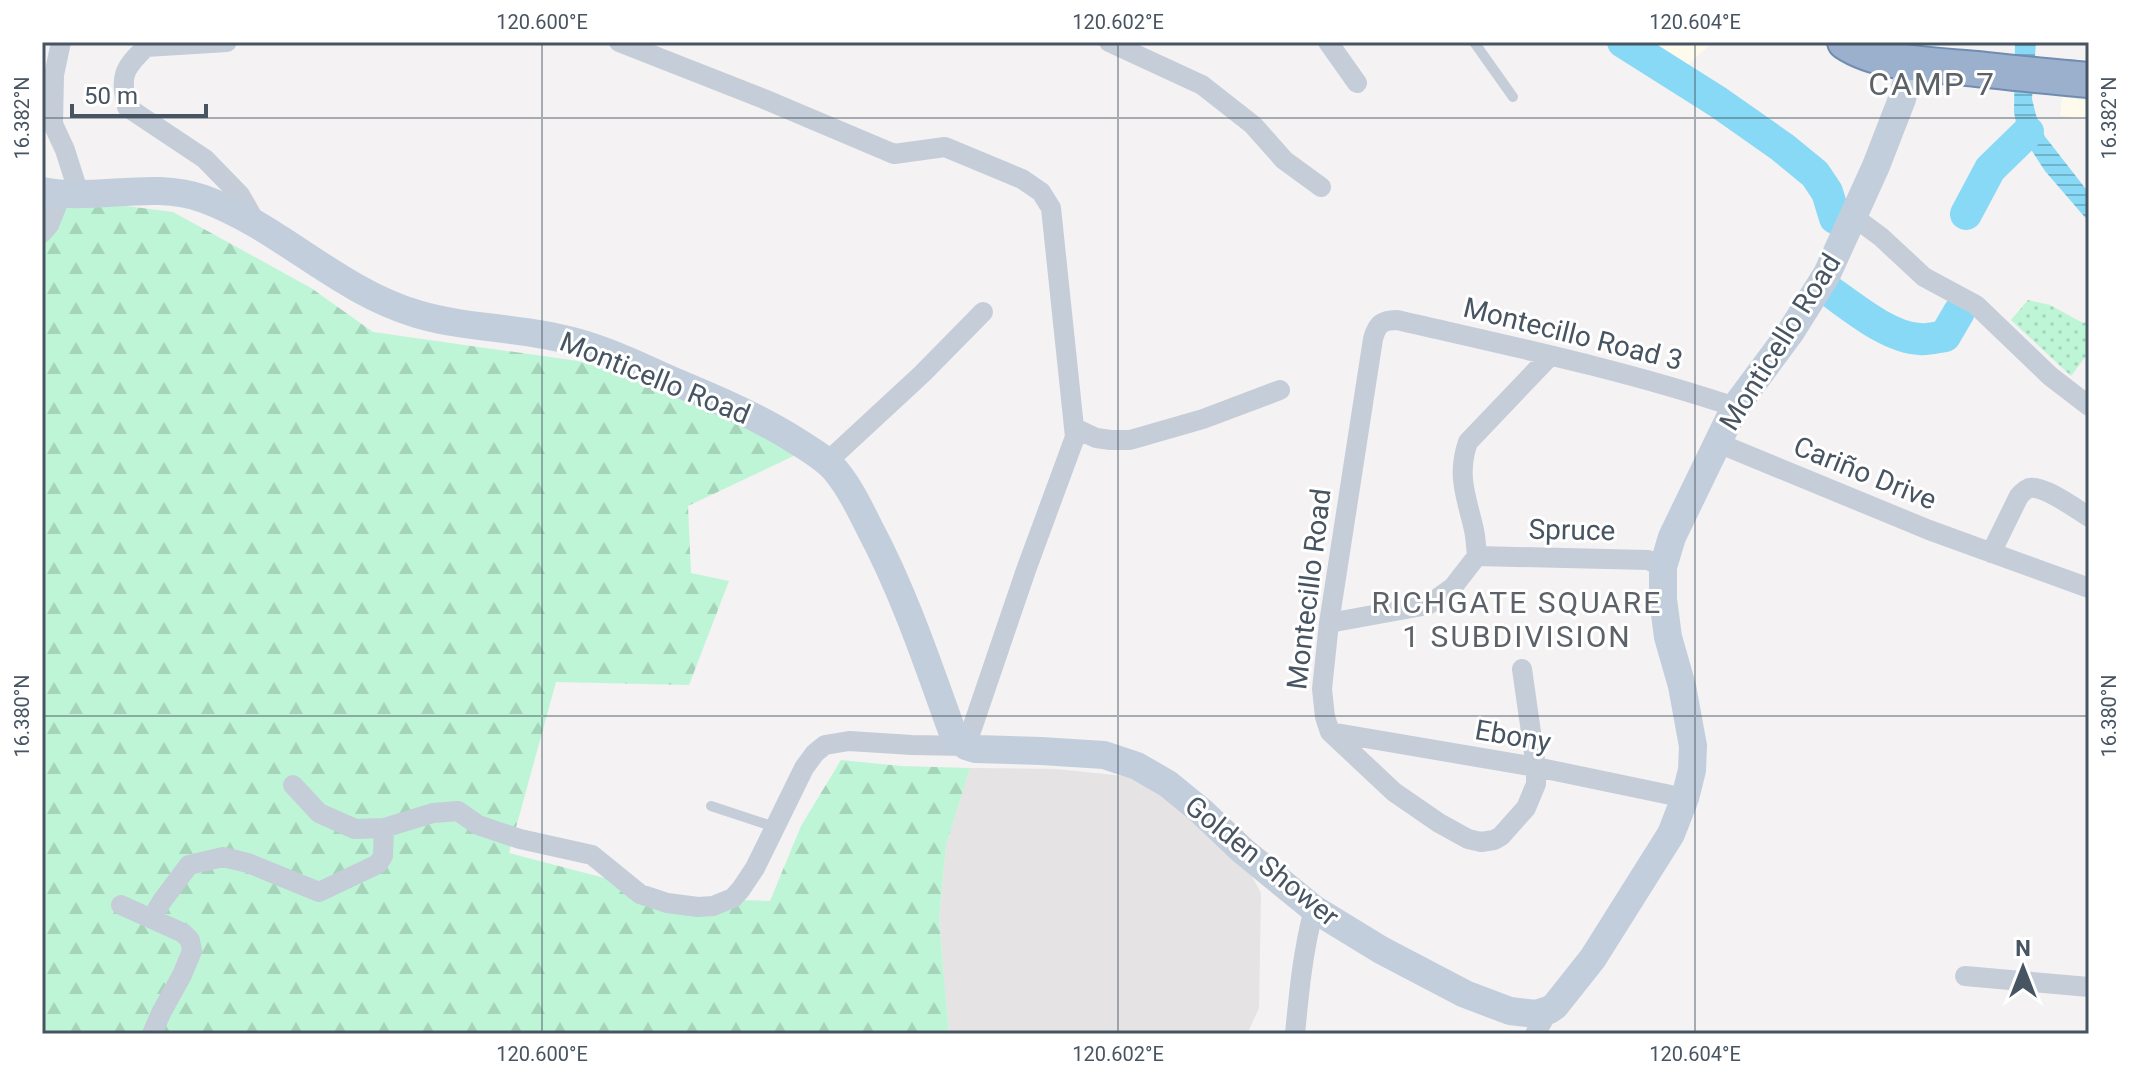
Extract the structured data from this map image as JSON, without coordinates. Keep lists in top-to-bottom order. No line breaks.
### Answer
{"streets":{"main road":["Monticello Road","Golden Shower"],"street":["Montecillo Road 3","Cariño Drive","Spruce","Montecillo Road","Ebony"]},"crossings":[["Montecillo Road 3","Monticello Road"],["Montecillo Road 3","Montecillo Road"],["Monticello Road","Cariño Drive"],["Monticello Road","Spruce"],["Monticello Road","Ebony"],["Monticello Road","Golden Shower"],["Montecillo Road","Ebony"]],"districts":["CAMP 7","RICHGATE SQUARE 1 SUBDIVISION"],"scale_bar":"50 m","north":"top","coordinates":["120.600°E","120.602°E","120.604°E","16.382°N","16.380°N"]}
